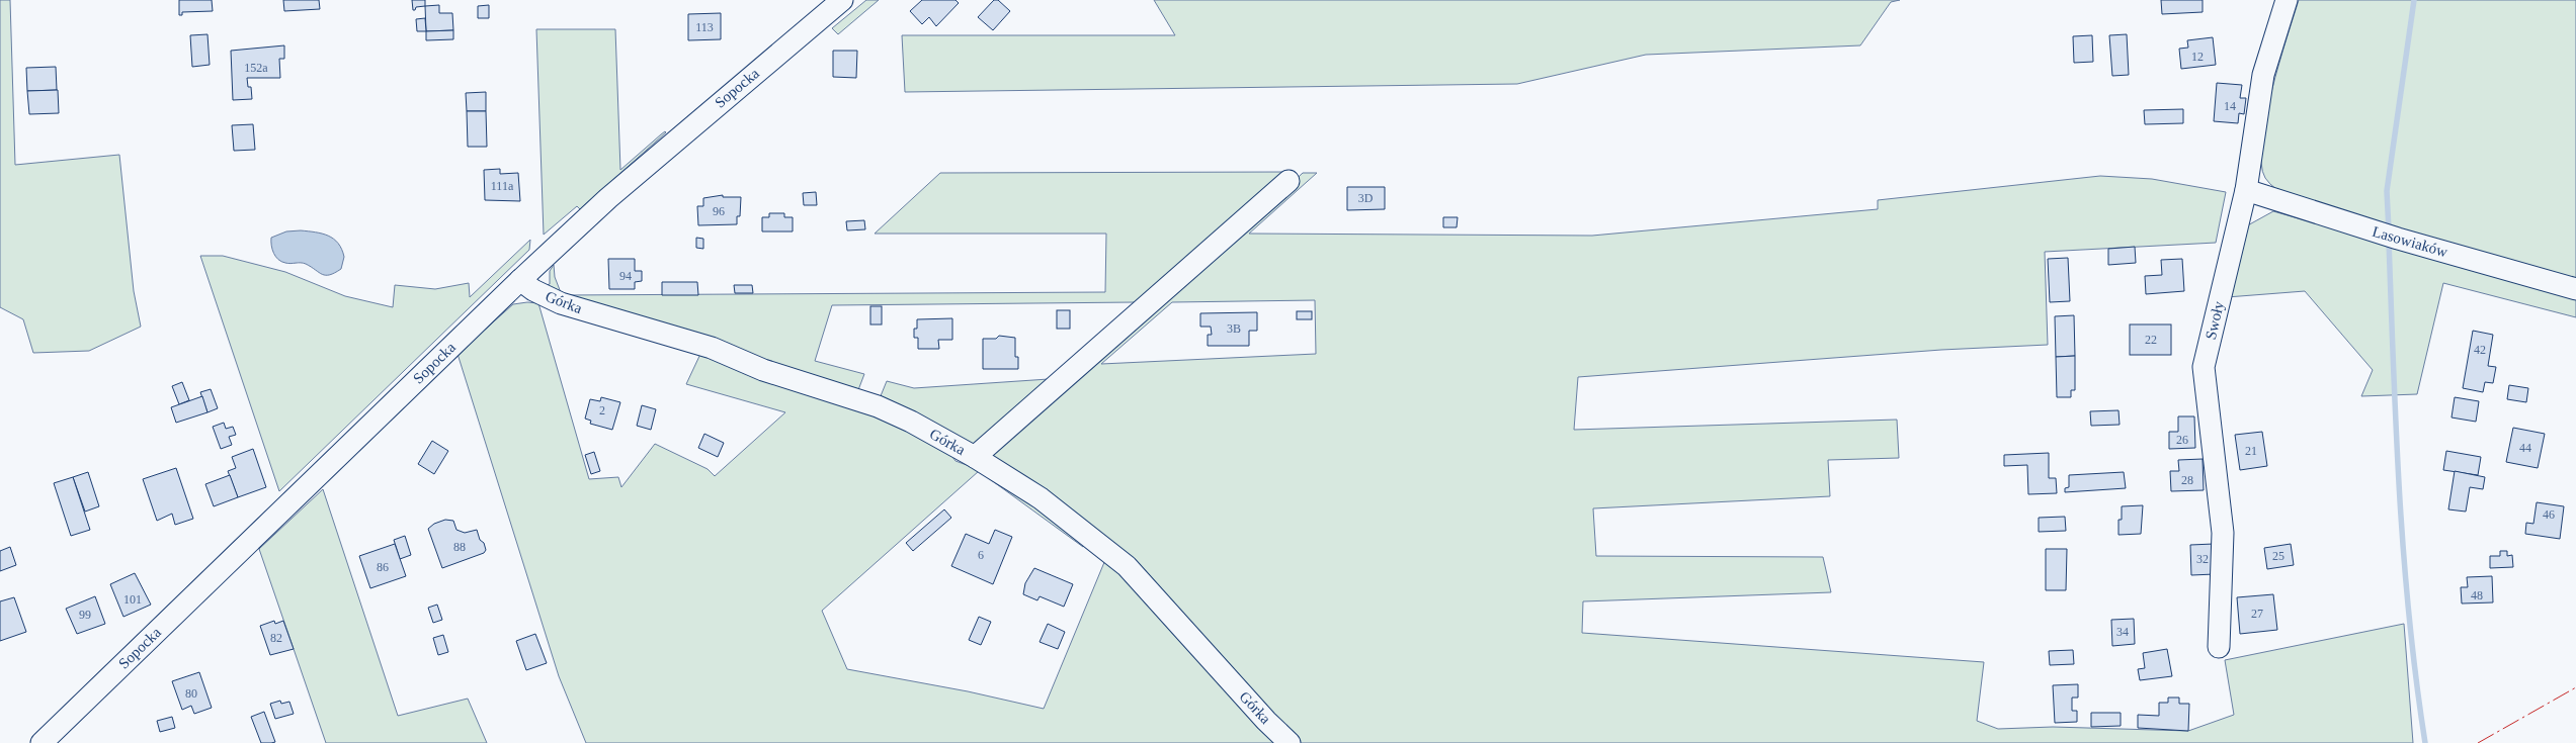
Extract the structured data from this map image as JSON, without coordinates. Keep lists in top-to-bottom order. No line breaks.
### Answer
{"streets":{"street":["Sopocka","Lasowiaków","Górka","Swoły"]},"crossings":[["Sopocka","Górka"],["Lasowiaków","Swoły"]],"house_numbers":["113","12","152a","14","111a","3D","96","94","3B","22","42","2","26","44","21","28","46","88","6","25","32","86","48","101","27","99","34","82","80"]}
